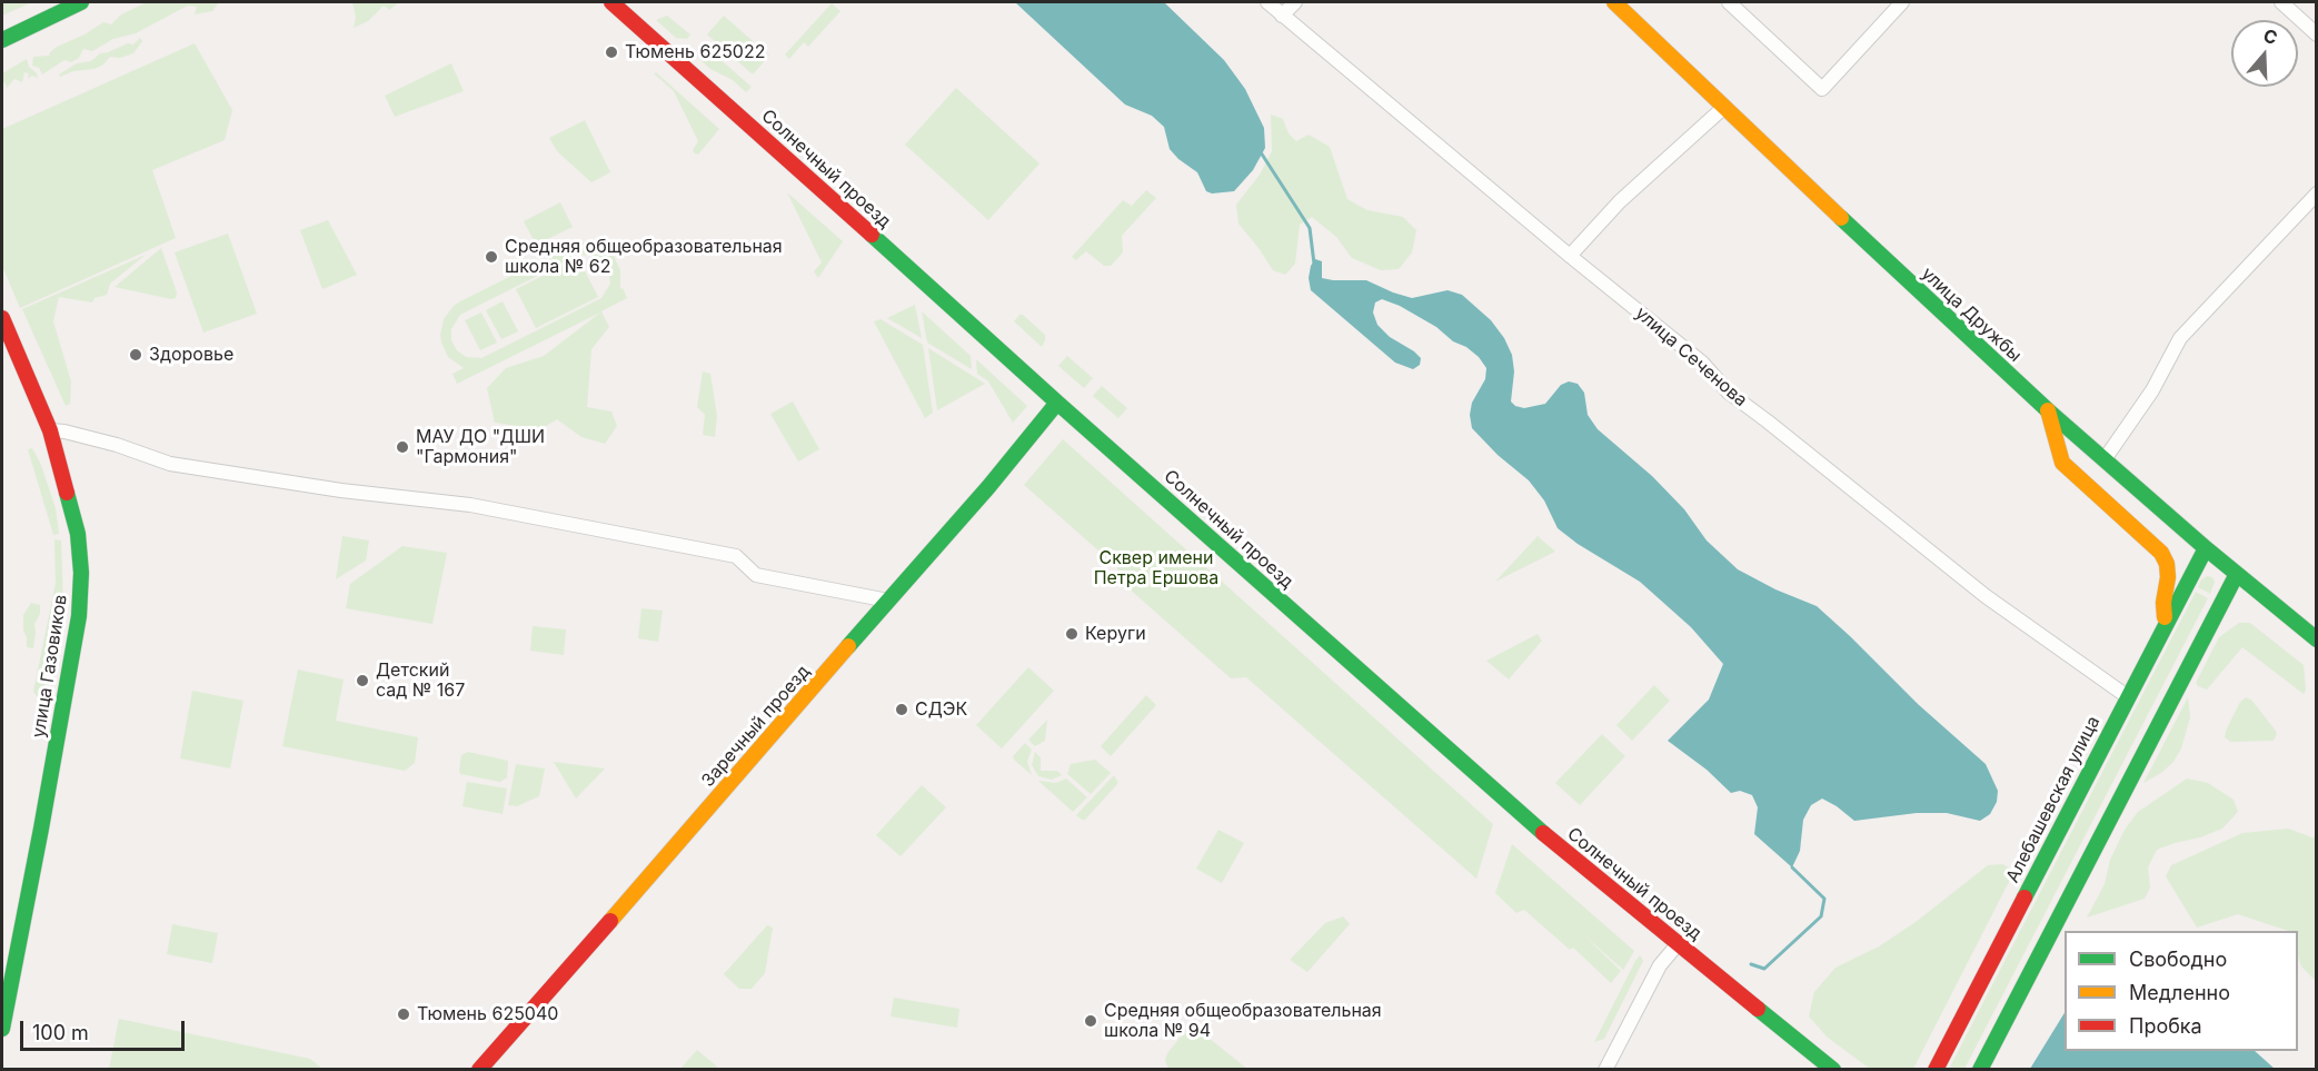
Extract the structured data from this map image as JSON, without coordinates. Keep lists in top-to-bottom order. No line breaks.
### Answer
{"streets":{"main road":["Солнечный проезд","улица Дружбы","улица Газовиков","Заречный проезд","Алебашевская улица"],"street":["улица Сеченова"]},"crossings":[["Солнечный проезд","Заречный проезд"],["улица Дружбы","Алебашевская улица"],["улица Сеченова","Алебашевская улица"]],"parks":["Сквер имени Петра Ершова"],"places":["Тюмень 625022","Средняя общеобразовательная школа № 62","Здоровье","МАУ ДО \"ДШИ \"Гармония\"","Керуги","Детский сад № 167","СДЭК","Тюмень 625040","Средняя общеобразовательная школа № 94"],"legend":["Свободно","Медленно","Пробка"],"scale_bar":"100 m","north":"top"}
